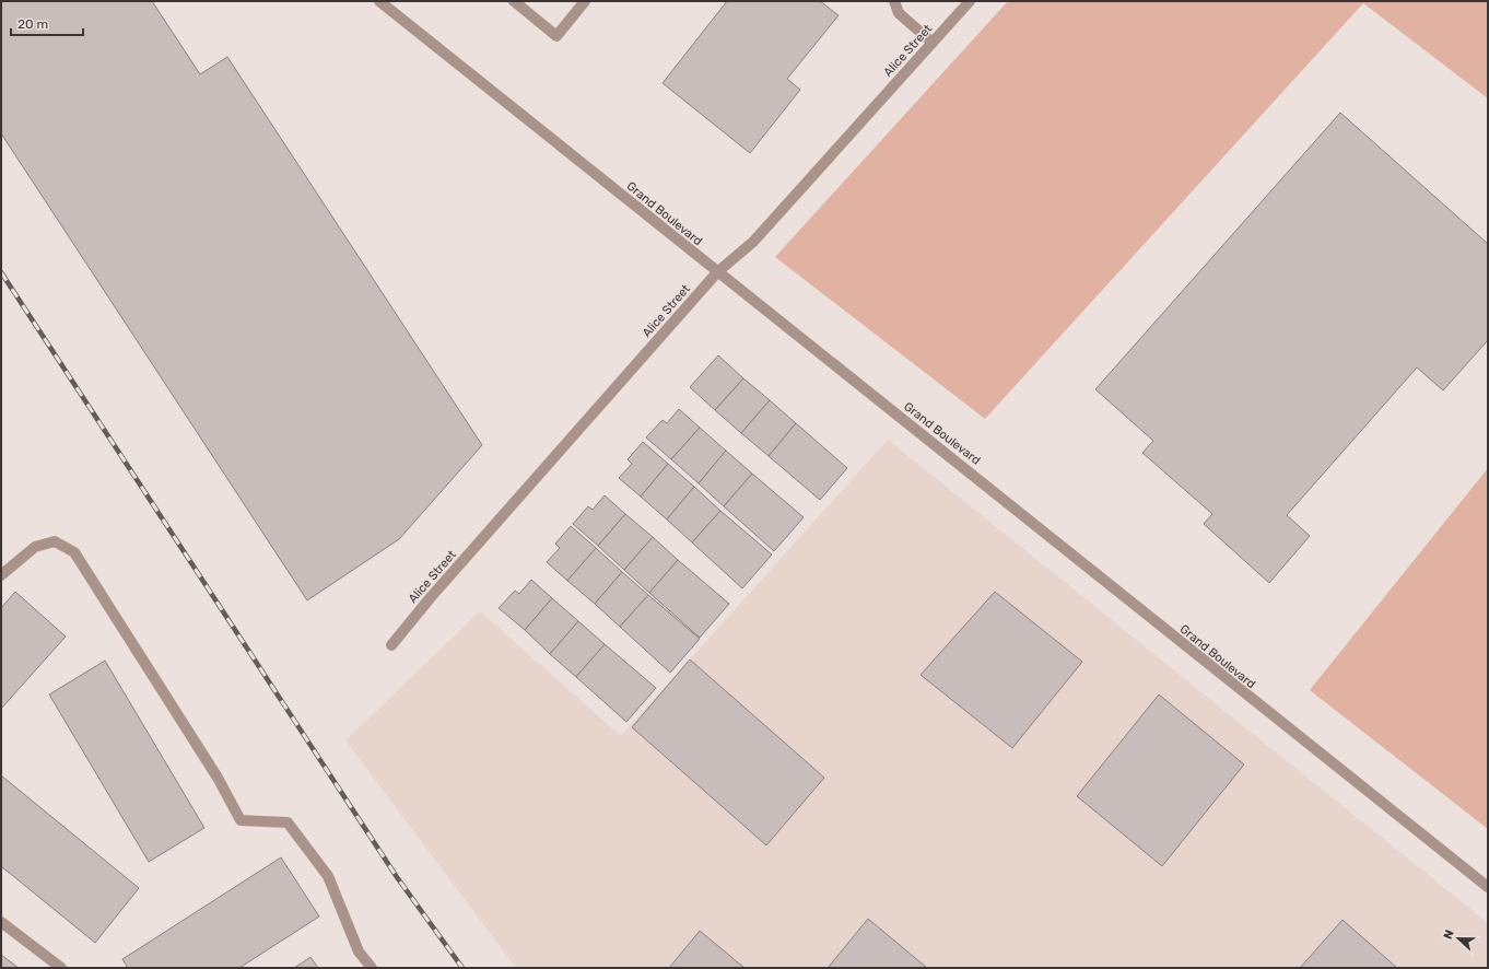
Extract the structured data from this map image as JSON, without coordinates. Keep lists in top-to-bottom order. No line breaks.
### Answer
{"streets":{"street":["Alice Street","Grand Boulevard"]},"crossings":[["Alice Street","Grand Boulevard"]],"scale_bar":"20 m","north":"left"}
